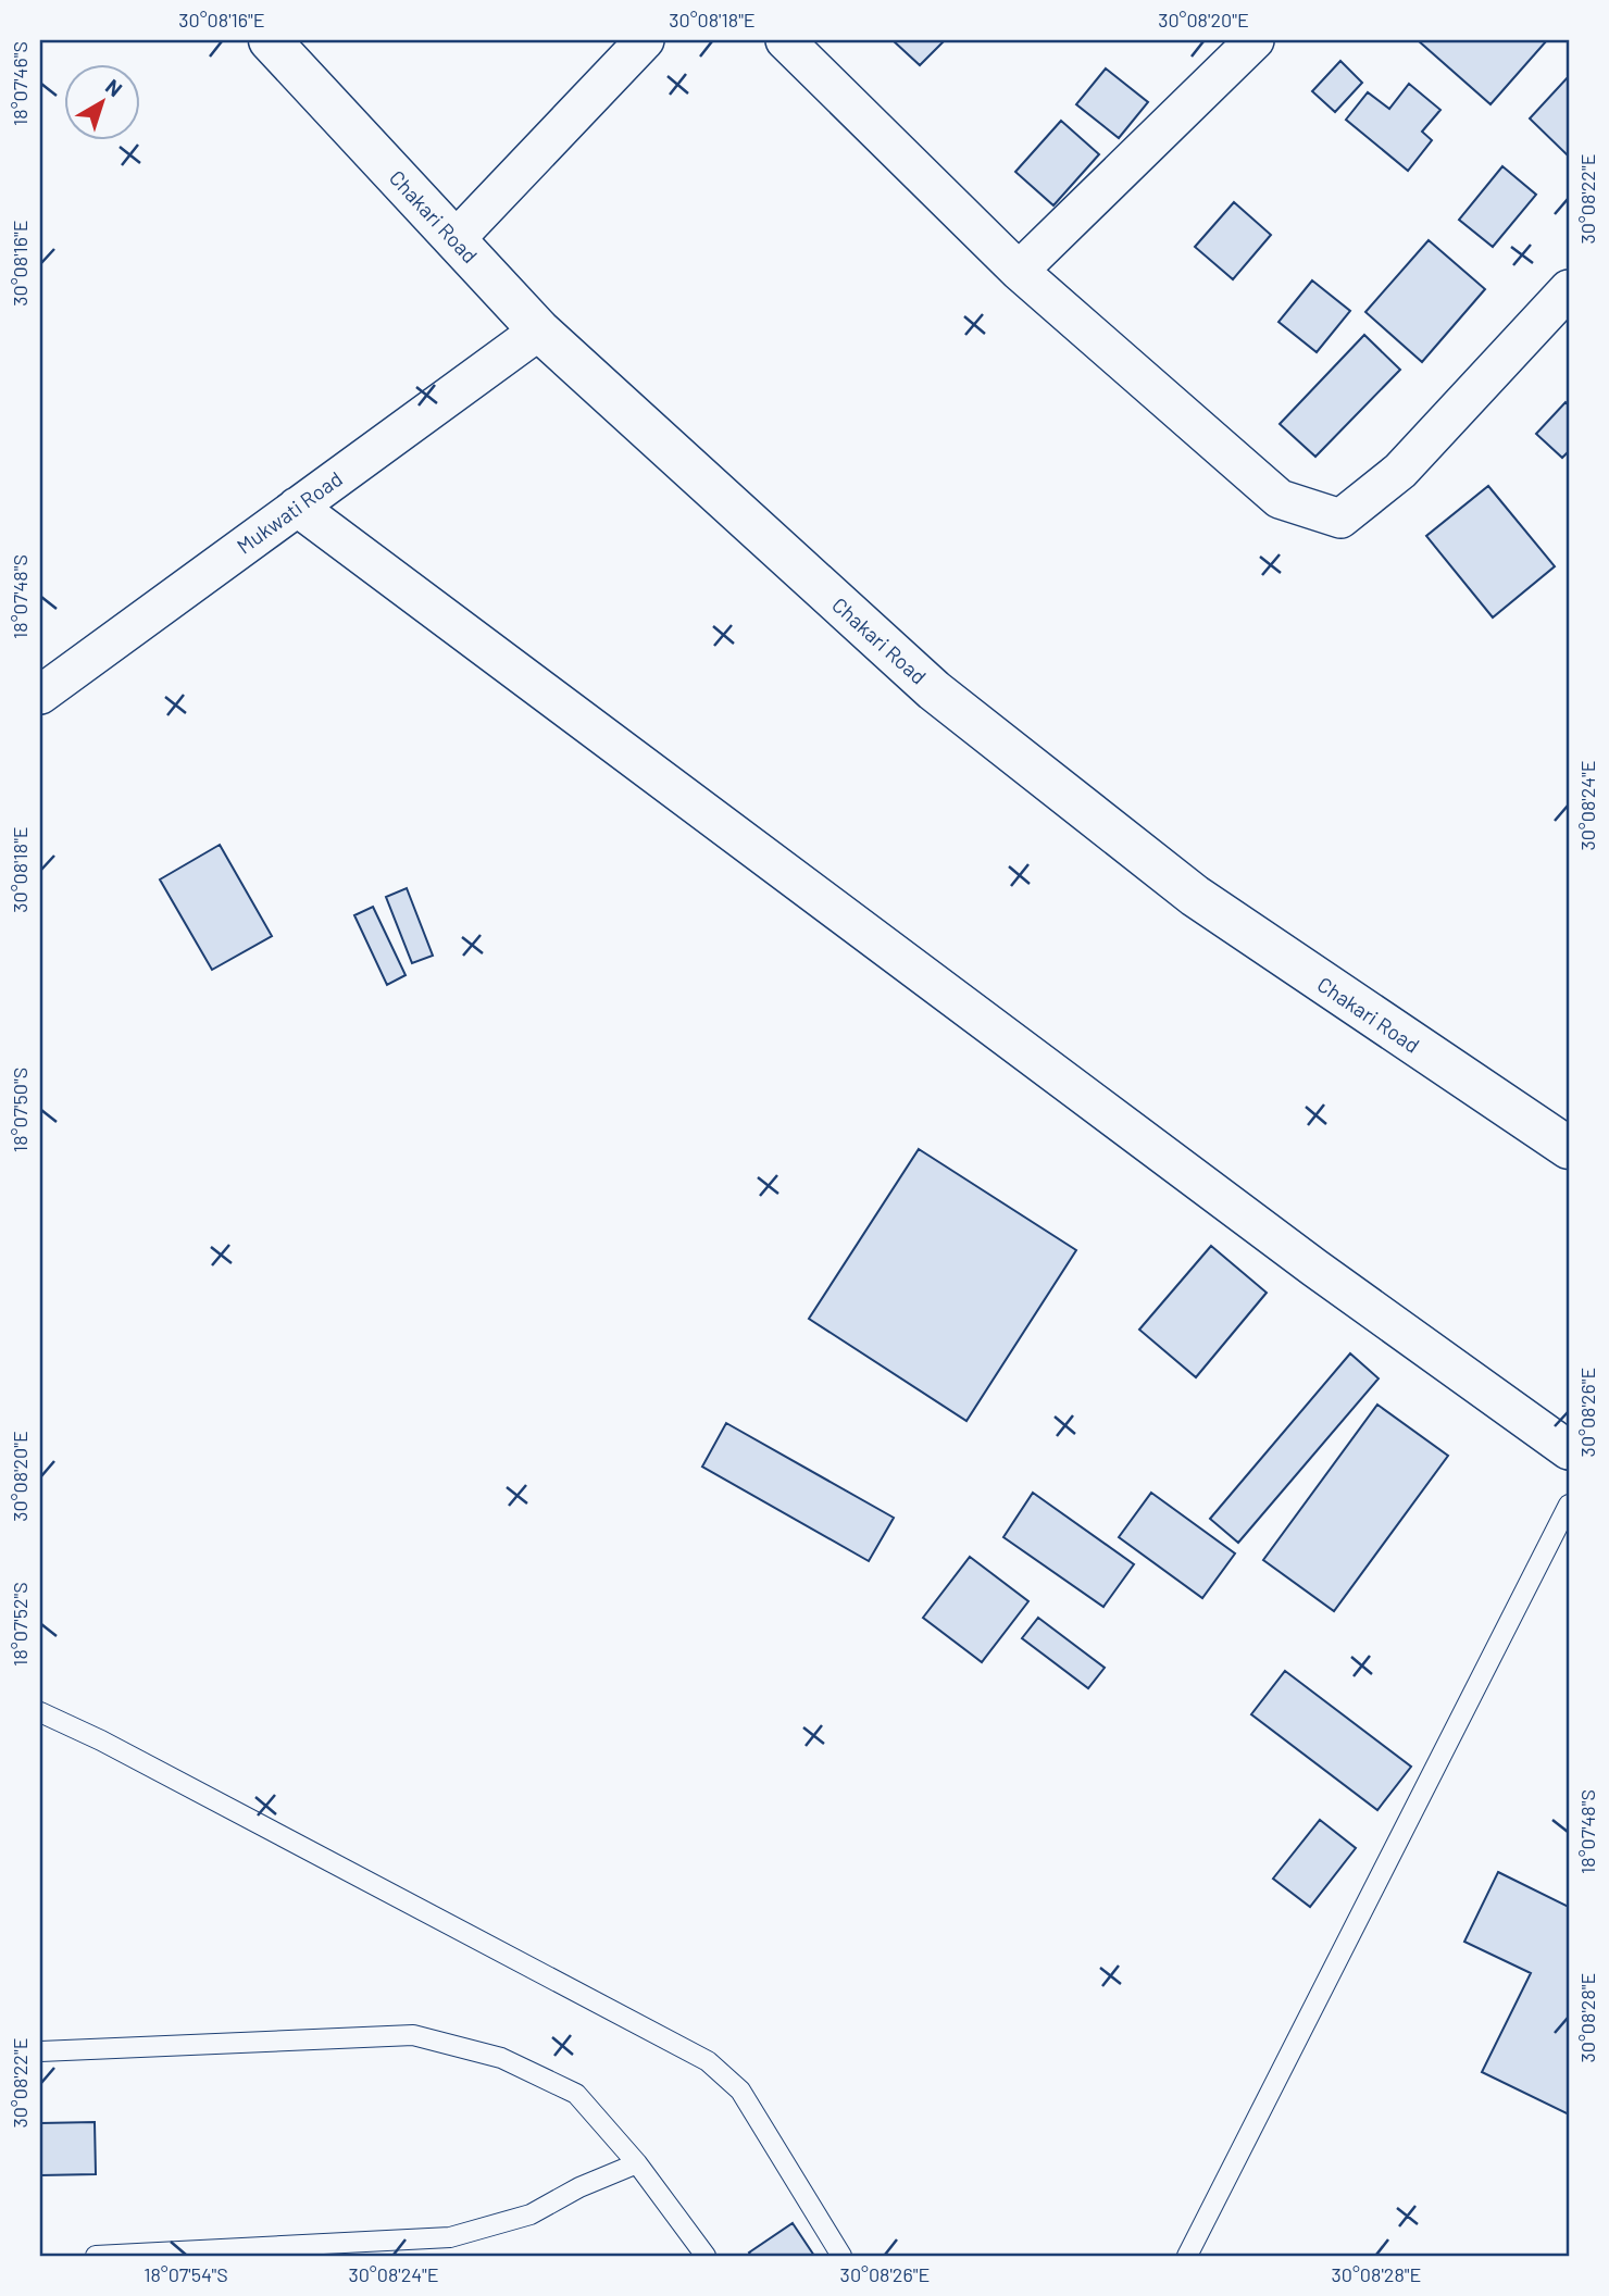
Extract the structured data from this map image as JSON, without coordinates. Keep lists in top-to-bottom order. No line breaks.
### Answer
{"streets":{"main road":["Chakari Road"],"street":["Mukwati Road"]},"crossings":[["Chakari Road","Mukwati Road"]],"north":"top right","coordinates":["30°08'16\"E","30°08'18\"E","30°08'20\"E","18°07'46\"S","30°08'22\"E","18°07'48\"S","30°08'24\"E","18°07'50\"S","30°08'26\"E","18°07'52\"S","30°08'28\"E","18°07'54\"S"]}
